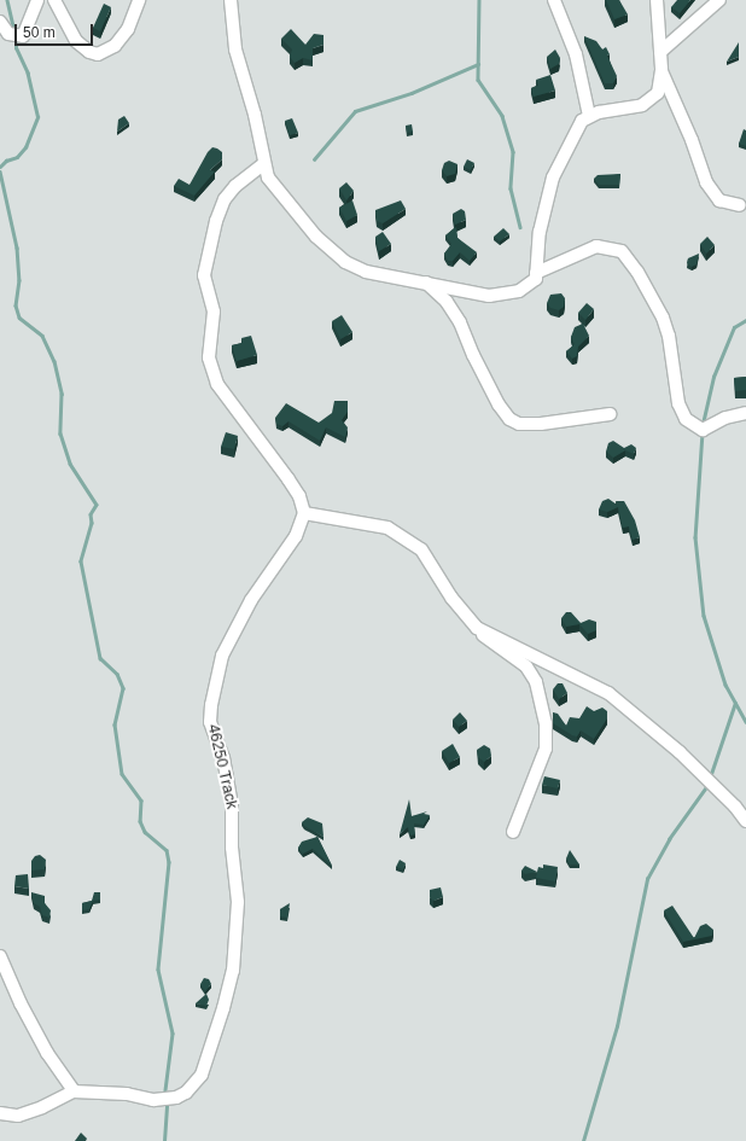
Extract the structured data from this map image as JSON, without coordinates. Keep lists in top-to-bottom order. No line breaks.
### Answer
{"streets":{"street":["46250 Track"]},"scale_bar":"50 m"}
